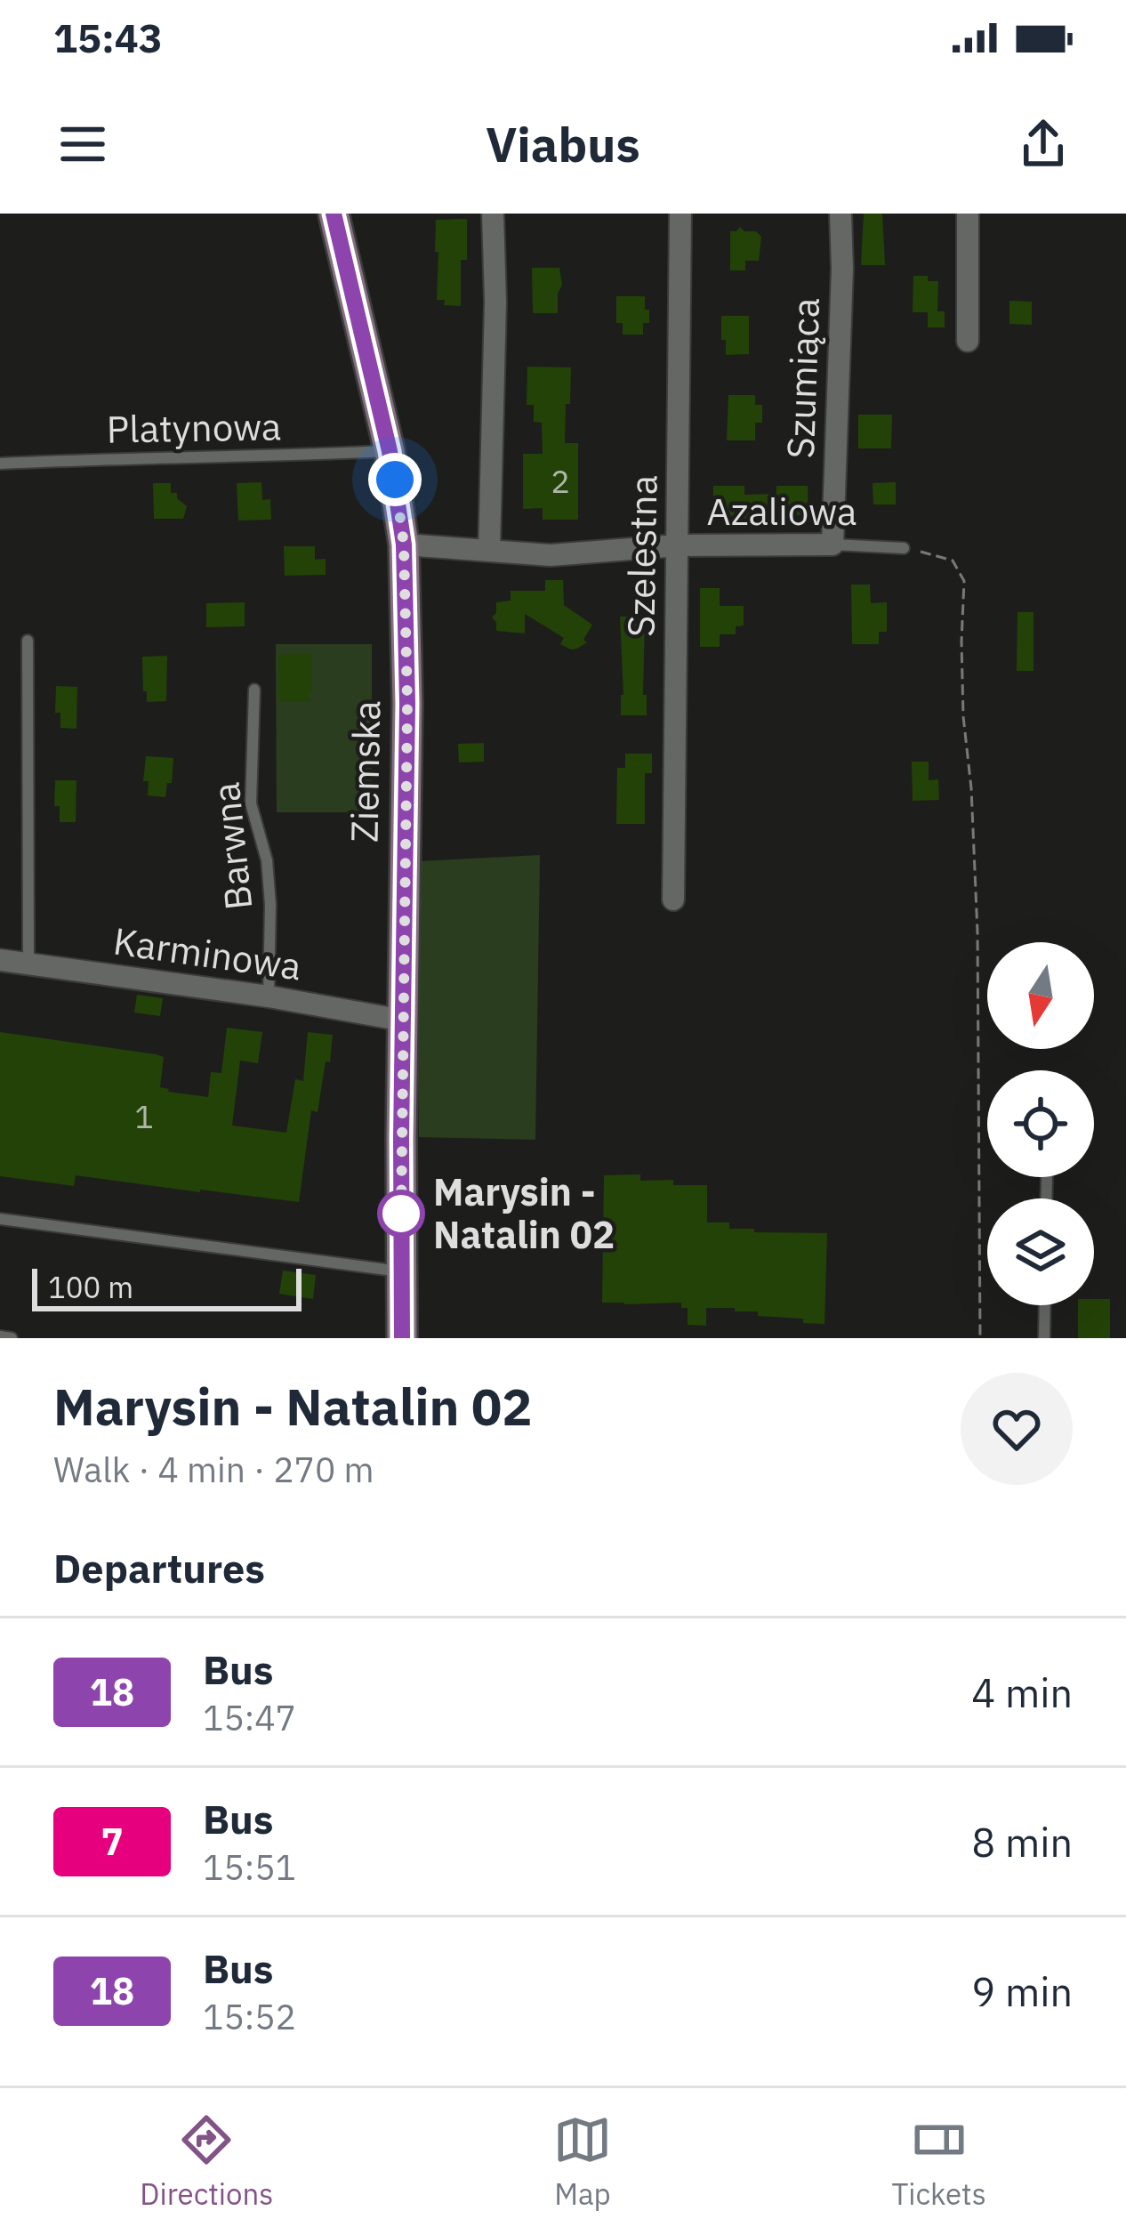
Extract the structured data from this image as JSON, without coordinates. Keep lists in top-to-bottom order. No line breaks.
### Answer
{"streets":{"street":["Szumiąca","Azaliowa","Szelestna","Ziemska","Karminowa"],"lane":["Platynowa","Barwna"]},"crossings":[["Szumiąca","Azaliowa"],["Platynowa","Ziemska"],["Azaliowa","Szelestna"],["Azaliowa","Ziemska"],["Ziemska","Karminowa"],["Barwna","Karminowa"]],"places":["Marysin - Natalin 02"],"lines":["bus line 18"],"house_numbers":["2","1"],"scale_bar":"100 m","north":"bottom","page":{"status":"15:43","header":"Viabus","scale":"100 m","heading":[["Marysin - Natalin 02","Walk · 4 min · 270 m"],"Departures"],"list":[{"mark":"18","name":"Bus","note":"15:47","value":"4 min"},{"mark":"7","name":"Bus","note":"15:51","value":"8 min"},{"mark":"18","name":"Bus","note":"15:52","value":"9 min"}],"tabs":["Directions","Map","Tickets"]}}
